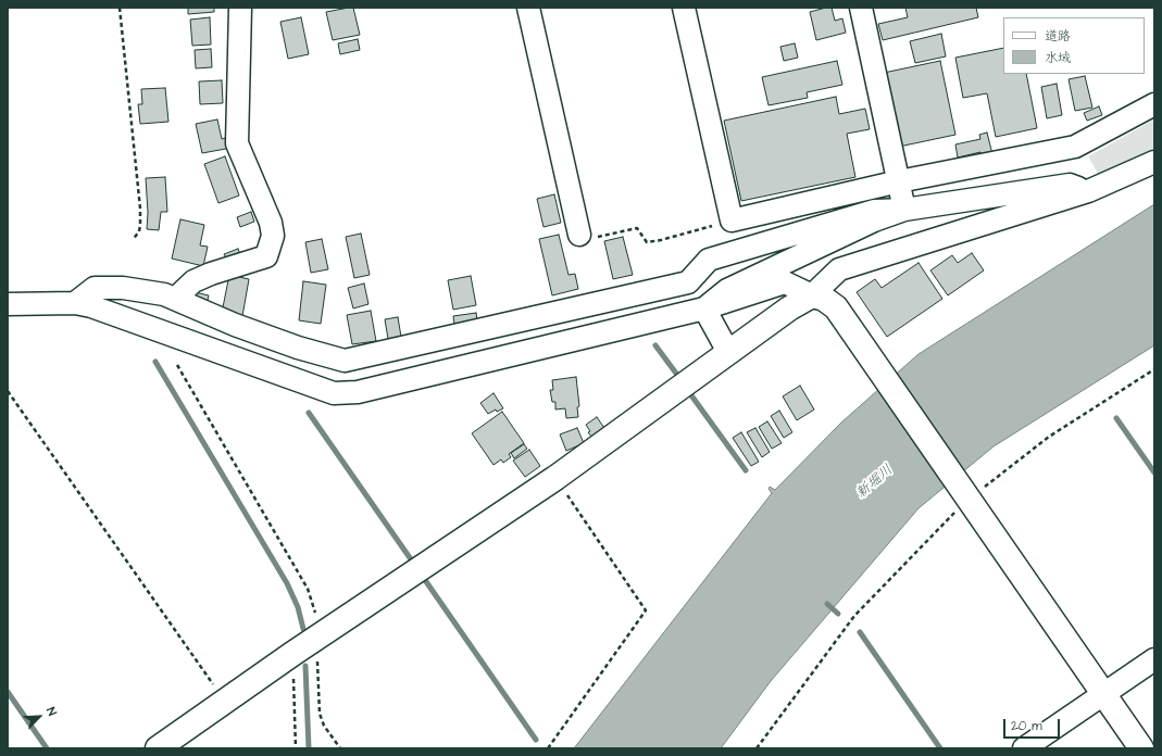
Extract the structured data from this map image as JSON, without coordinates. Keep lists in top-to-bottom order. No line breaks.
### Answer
{"water":["新堀川"],"legend":["道路","水域"],"scale_bar":"20 m","north":"top right"}
